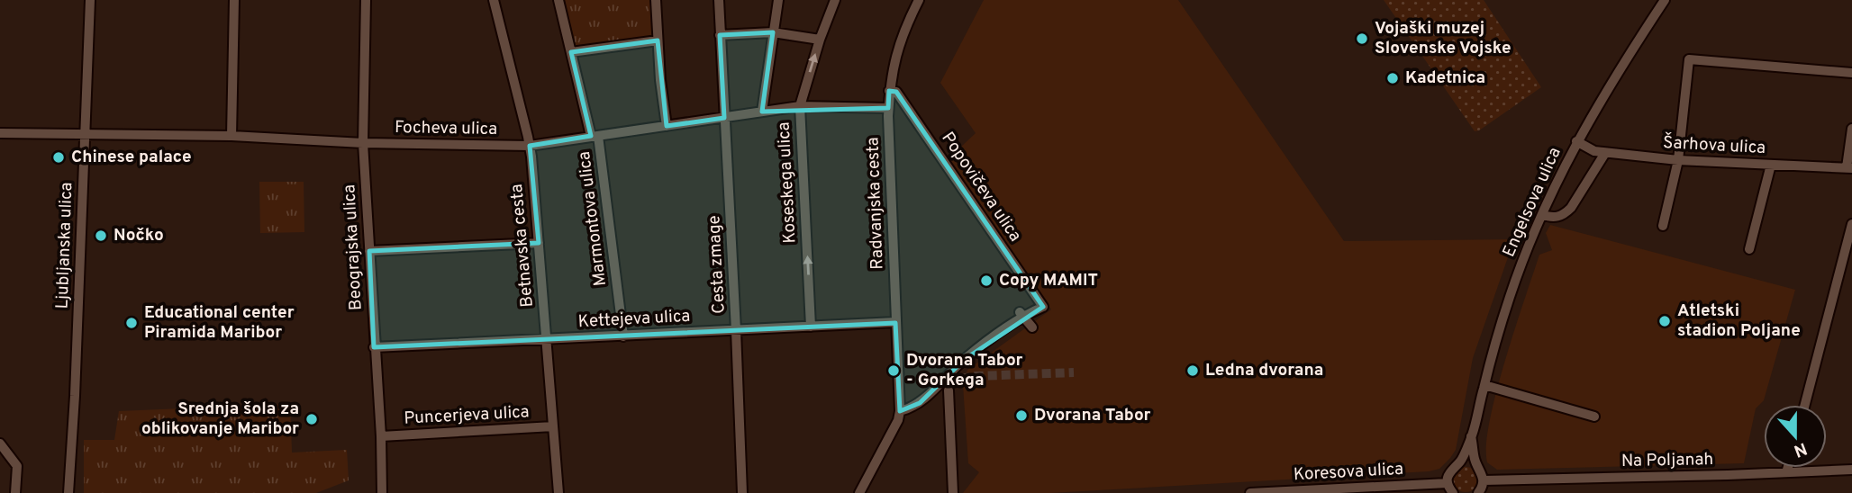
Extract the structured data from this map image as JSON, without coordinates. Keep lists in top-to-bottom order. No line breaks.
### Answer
{"streets":{"street":["Focheva ulica","Šarhova ulica","Koseskega ulica","Popovičeva ulica","Engelsova ulica","Radvanjska cesta","Marmontova ulica","Ljubljanska ulica","Betnavska cesta","Beograjska ulica","Cesta zmage","Kettejeva ulica","Puncerjeva ulica","Na Poljanah","Koresova ulica"]},"crossings":[["Focheva ulica","Koseskega ulica"],["Focheva ulica","Radvanjska cesta"],["Focheva ulica","Marmontova ulica"],["Focheva ulica","Ljubljanska ulica"],["Focheva ulica","Betnavska cesta"],["Focheva ulica","Beograjska ulica"],["Focheva ulica","Cesta zmage"],["Šarhova ulica","Engelsova ulica"],["Koseskega ulica","Kettejeva ulica"],["Popovičeva ulica","Radvanjska cesta"],["Engelsova ulica","Koresova ulica"],["Radvanjska cesta","Kettejeva ulica"],["Marmontova ulica","Kettejeva ulica"],["Betnavska cesta","Kettejeva ulica"],["Betnavska cesta","Puncerjeva ulica"],["Beograjska ulica","Kettejeva ulica"],["Beograjska ulica","Puncerjeva ulica"],["Cesta zmage","Kettejeva ulica"]],"one_way":["Koseskega ulica"],"places":["Vojaški muzej Slovenske Vojske","Kadetnica","Chinese palace","Nočko","Copy MAMIT","Atletski stadion Poljane","Educational center Piramida Maribor","Dvorana Tabor - Gorkega","Ledna dvorana","Dvorana Tabor","Srednja šola za oblikovanje Maribor"],"north":"bottom"}
